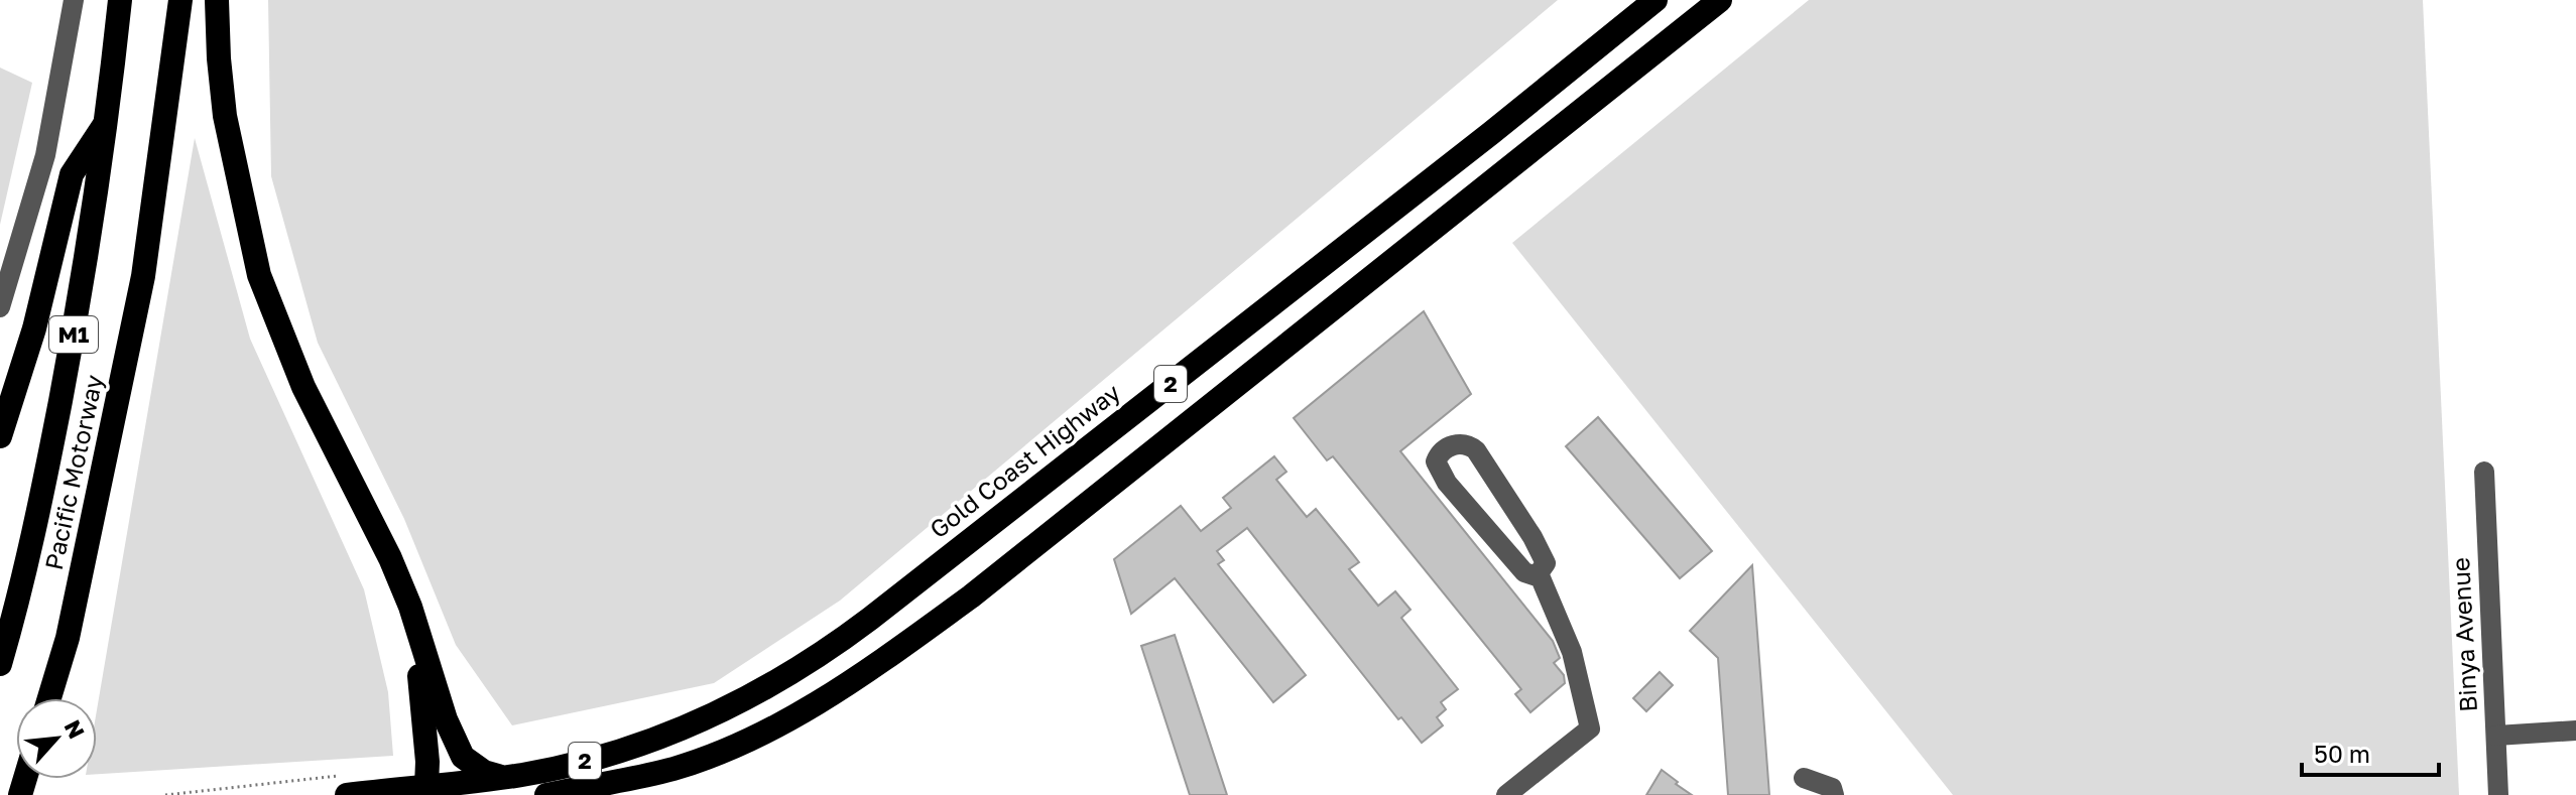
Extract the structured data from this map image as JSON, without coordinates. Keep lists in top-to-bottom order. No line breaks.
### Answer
{"streets":{"highway":["M1","2","Gold Coast Highway","Pacific Motorway"],"street":["Binya Avenue"]},"scale_bar":"50 m","north":"top right"}
